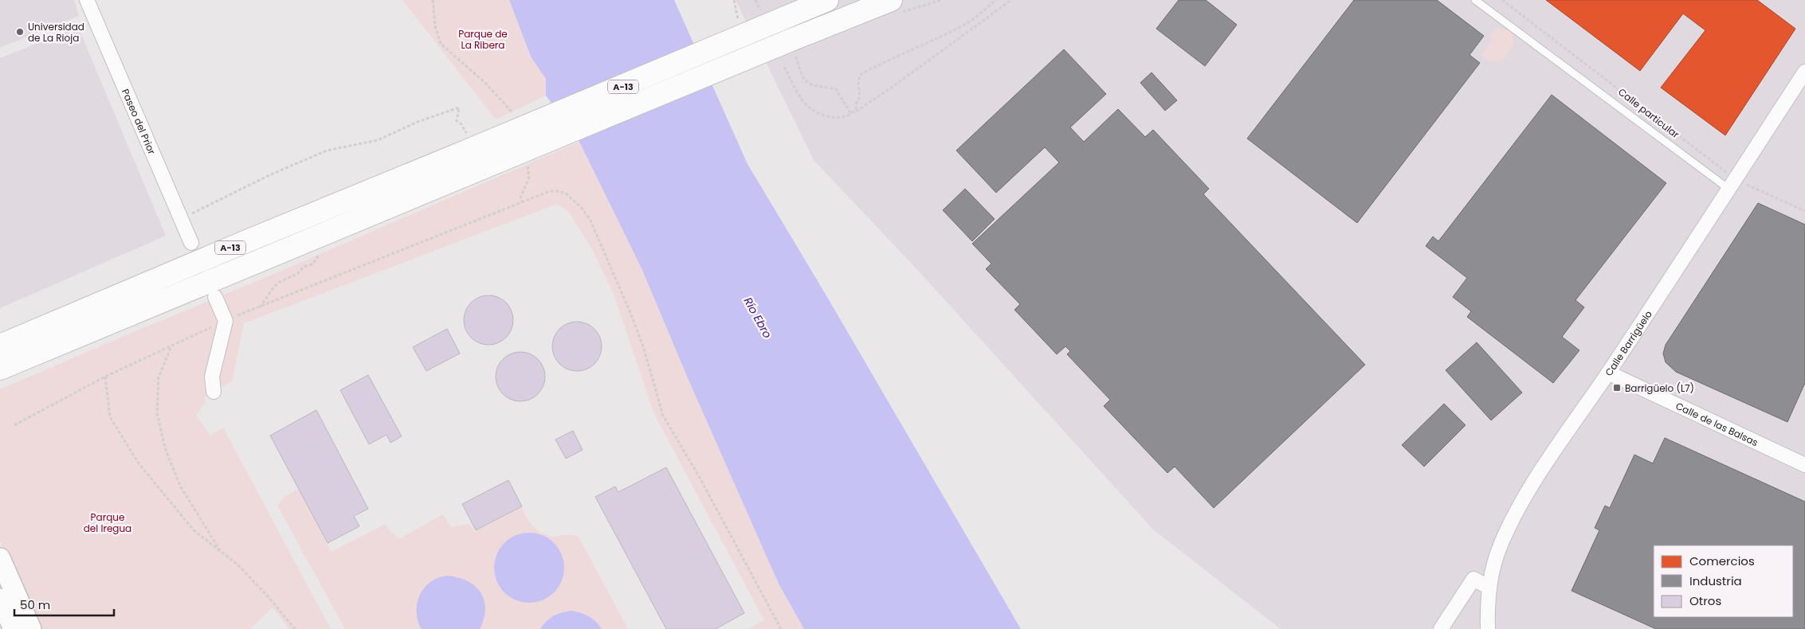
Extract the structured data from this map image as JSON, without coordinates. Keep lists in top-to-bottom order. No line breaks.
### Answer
{"streets":{"highway":["A-13"],"street":["Paseo del Prior","Calle Barrigüelo","Calle de las Balsas"],"path":["Calle particular"]},"crossings":[["Calle particular","Calle Barrigüelo"],["Calle Barrigüelo","Calle de las Balsas"]],"water":["Río Ebro"],"parks":["Parque de La Ribera","Parque del Iregua"],"places":{"other":["Universidad de La Rioja"],"transit":["Barrigüelo (L7)"]},"legend":["Comercios","Industria","Otros"],"scale_bar":"50 m"}
